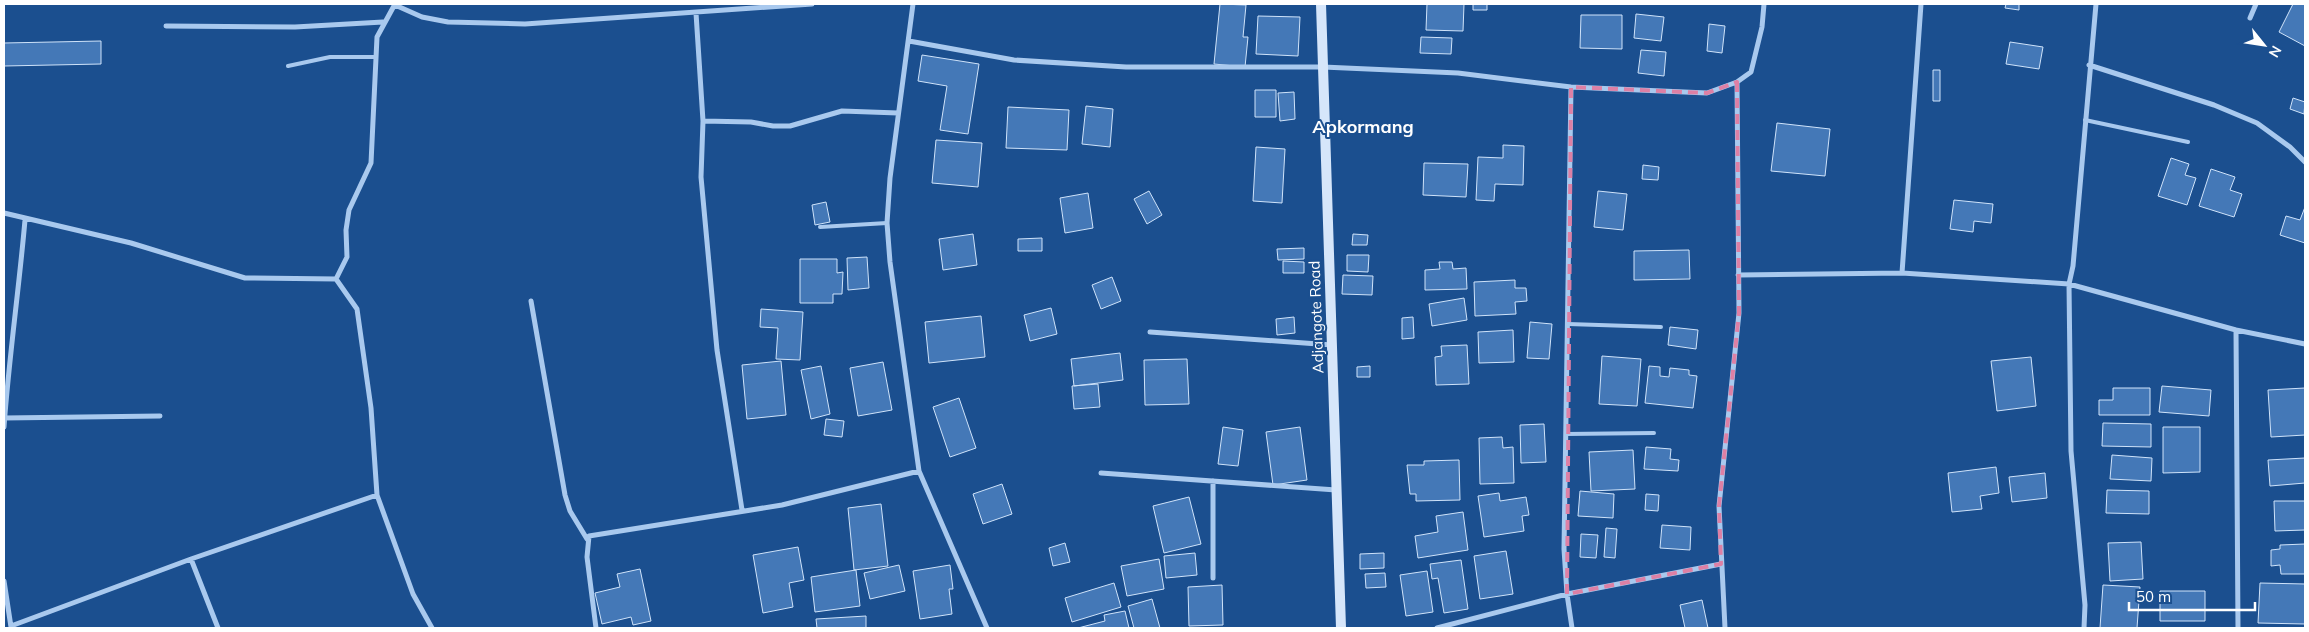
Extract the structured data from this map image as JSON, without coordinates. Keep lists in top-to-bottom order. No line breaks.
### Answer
{"streets":{"street":["Adjangote Road"]},"districts":["Apkormang"],"scale_bar":"50 m","north":"bottom right"}
